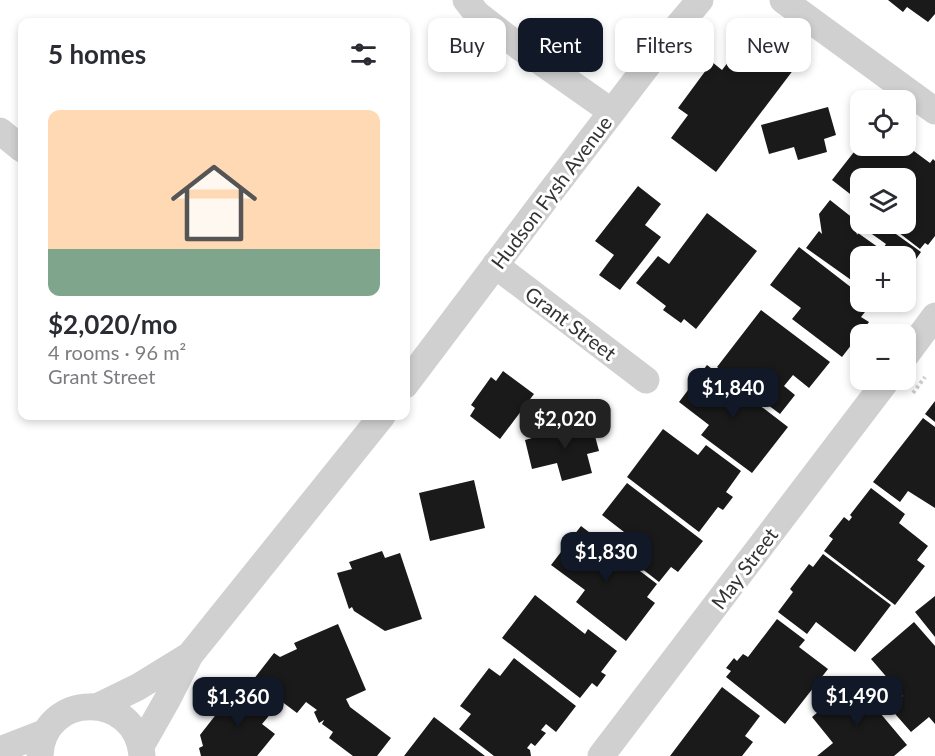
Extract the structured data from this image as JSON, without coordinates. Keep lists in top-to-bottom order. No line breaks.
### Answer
{"streets":{"street":["Hudson Fysh Avenue","Grant Street","May Street"]},"crossings":[["Hudson Fysh Avenue","Grant Street"]],"page":{"chip":["Buy","Rent","Filters","New"],"heading":"5 homes","map_buttons":["+","−"],"list":[{"name":"$2,020/mo","note":"4 rooms · 96 m² · Grant Street"}],"price":["$1,840","$2,020","$1,830","$1,490","$1,360"]}}
